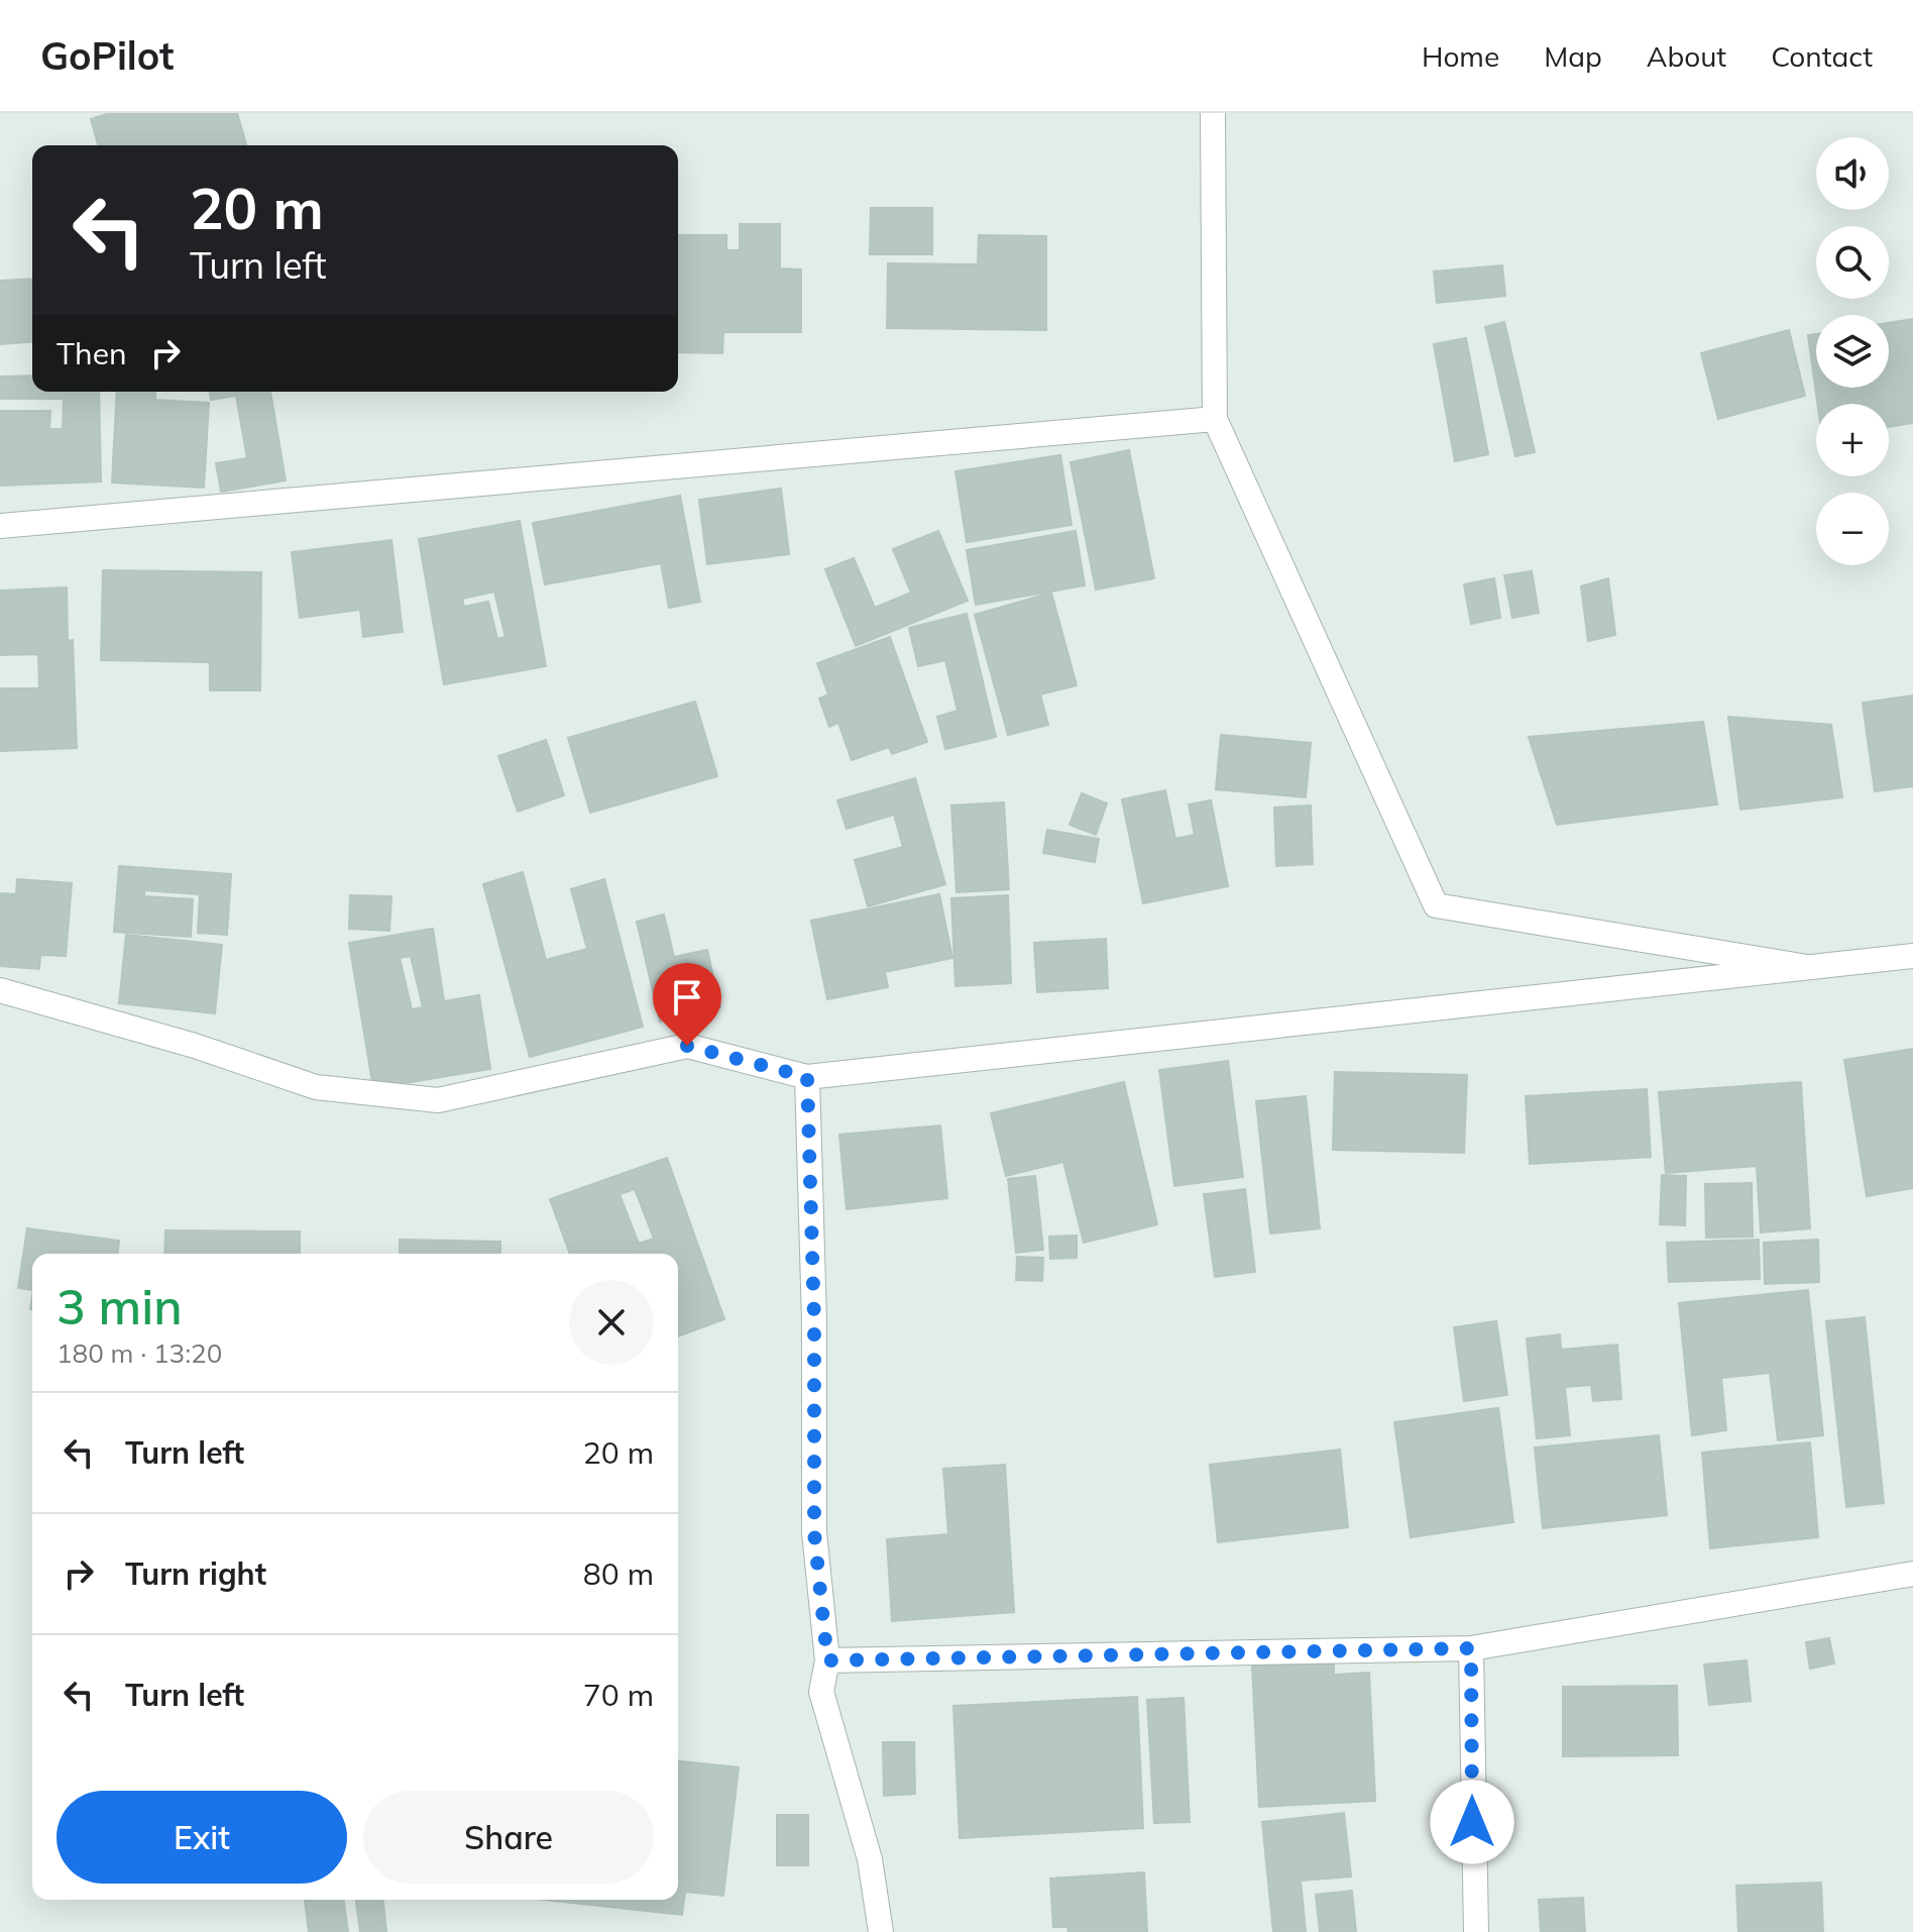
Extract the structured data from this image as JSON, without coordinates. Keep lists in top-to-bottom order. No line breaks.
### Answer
{"page":{"header":"GoPilot","nav":["Home","Map","About","Contact"],"map_buttons":["+","−"],"turn":["20 m","Turn left"],"then":"Then","heading":["3 min","180 m · 13:20"],"list":[{"name":"Turn left","value":"20 m"},{"name":"Turn right","value":"80 m"},{"name":"Turn left","value":"70 m"}],"buttons":["Exit","Share"]}}
